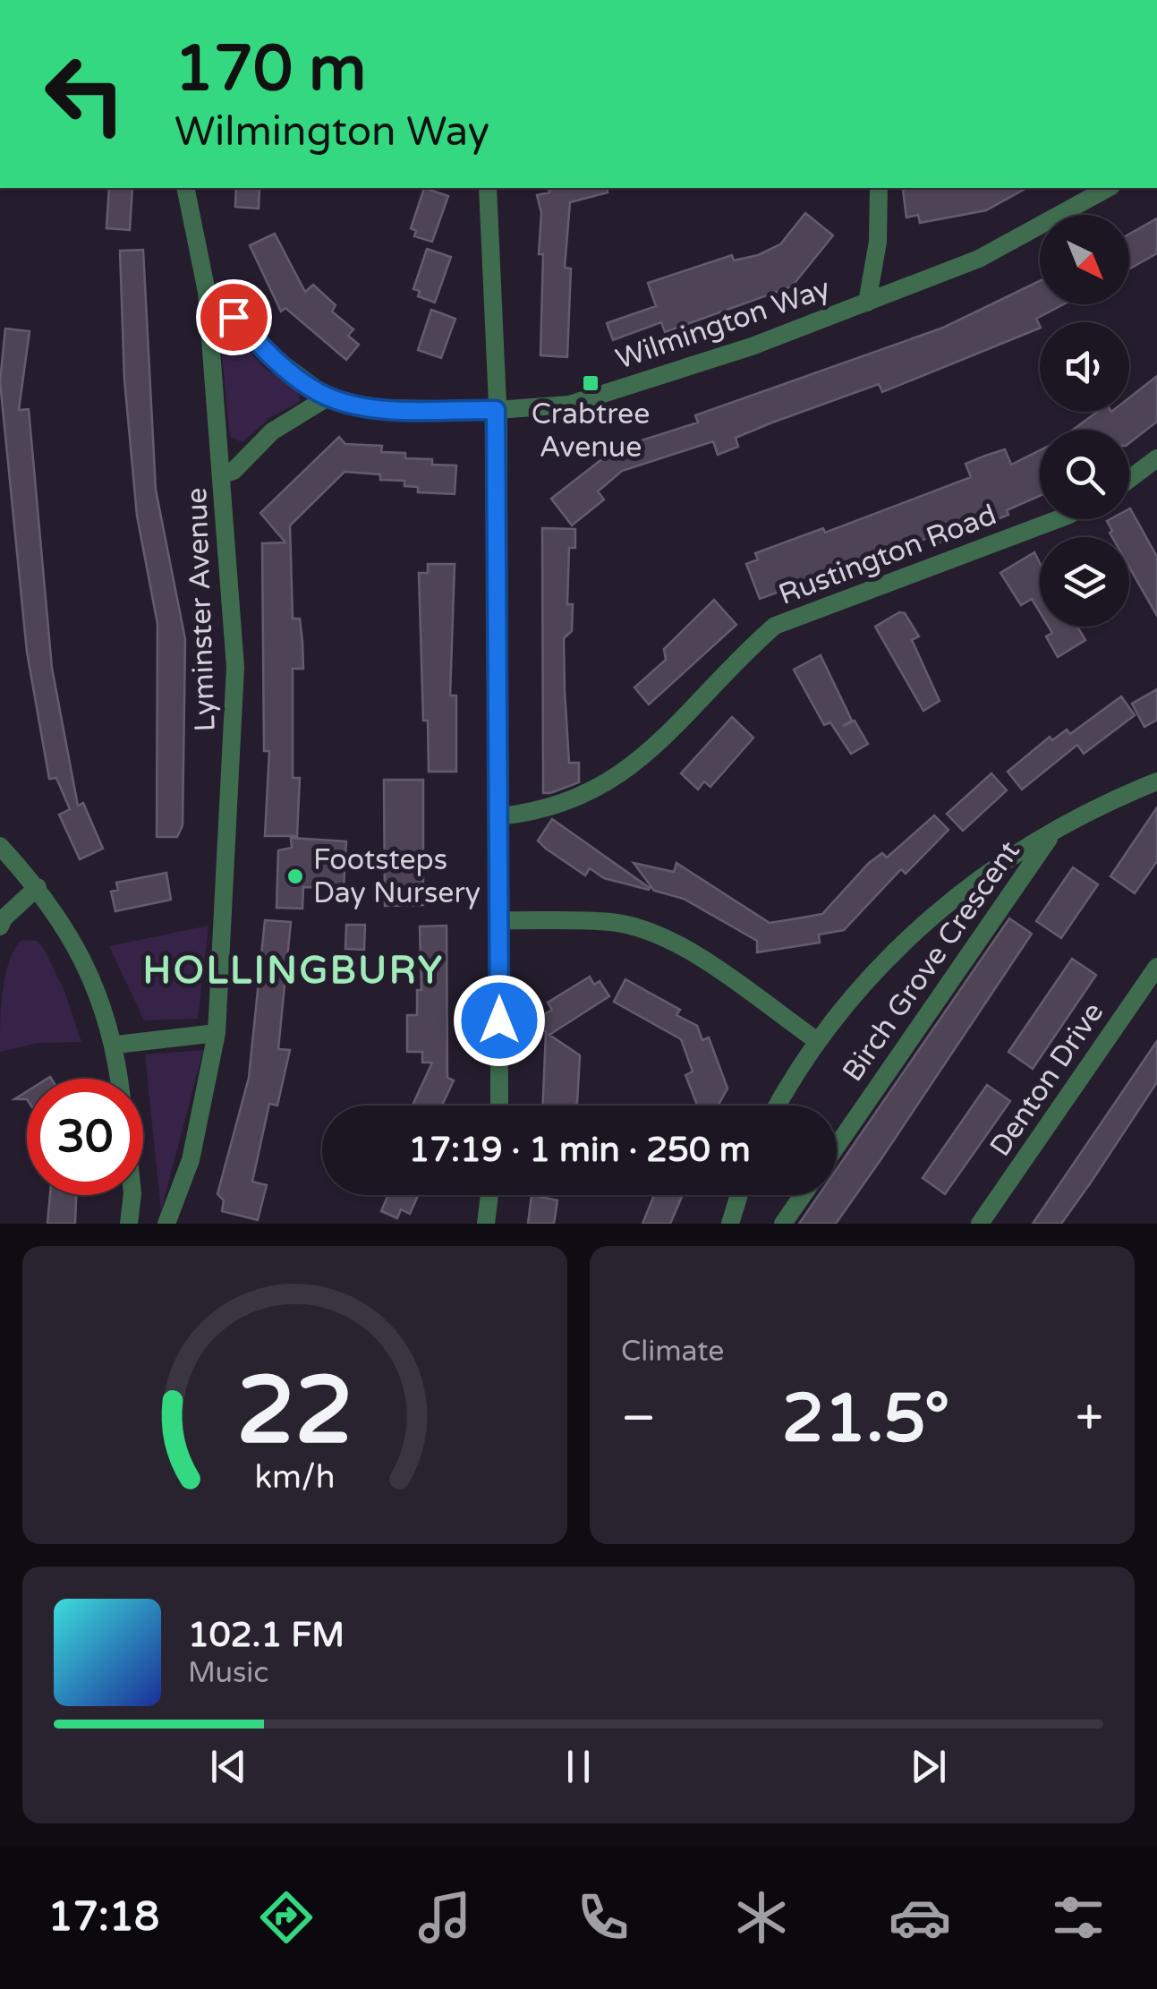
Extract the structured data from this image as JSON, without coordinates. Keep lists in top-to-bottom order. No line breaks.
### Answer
{"streets":{"street":["Wilmington Way","Rustington Road","Lyminster Avenue","Birch Grove Crescent","Denton Drive"]},"crossings":[["Wilmington Way","Lyminster Avenue"]],"districts":["HOLLINGBURY"],"places":{"transit":["Crabtree Avenue"],"other":["Footsteps Day Nursery"]},"north":"bottom right","page":{"turn":["170 m","Wilmington Way"],"limit":"30","trip":"17:19 · 1 min · 250 m","tile":"Climate","heat":["−","21.5°","+"],"song":["102.1 FM","Music"],"tabs":"17:18","gauge":["22","km/h"]}}
